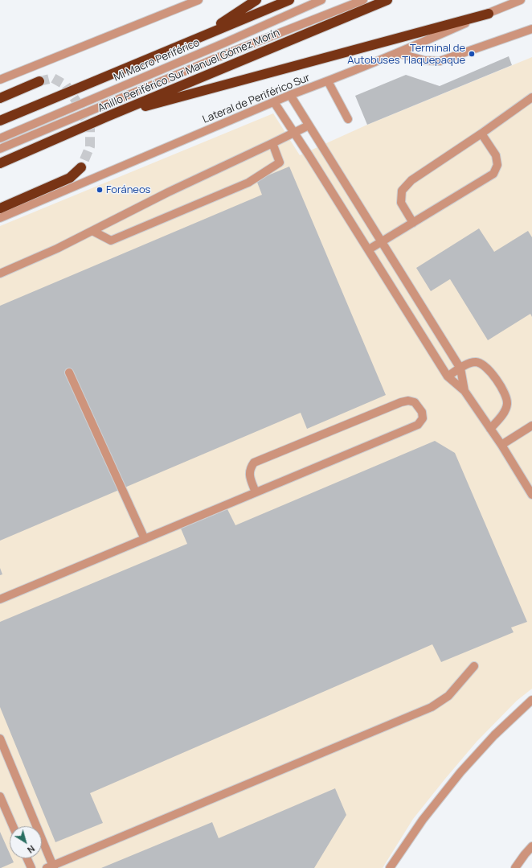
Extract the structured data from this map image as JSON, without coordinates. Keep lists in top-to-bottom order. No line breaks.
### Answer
{"streets":{"highway":["Anillo Periférico Sur Manuel Gómez Morín"],"street":["Mi Macro Periférico","Lateral de Periférico Sur"]},"places":["Terminal de Autobuses Tlaquepaque","Foráneos"],"north":"bottom right"}
